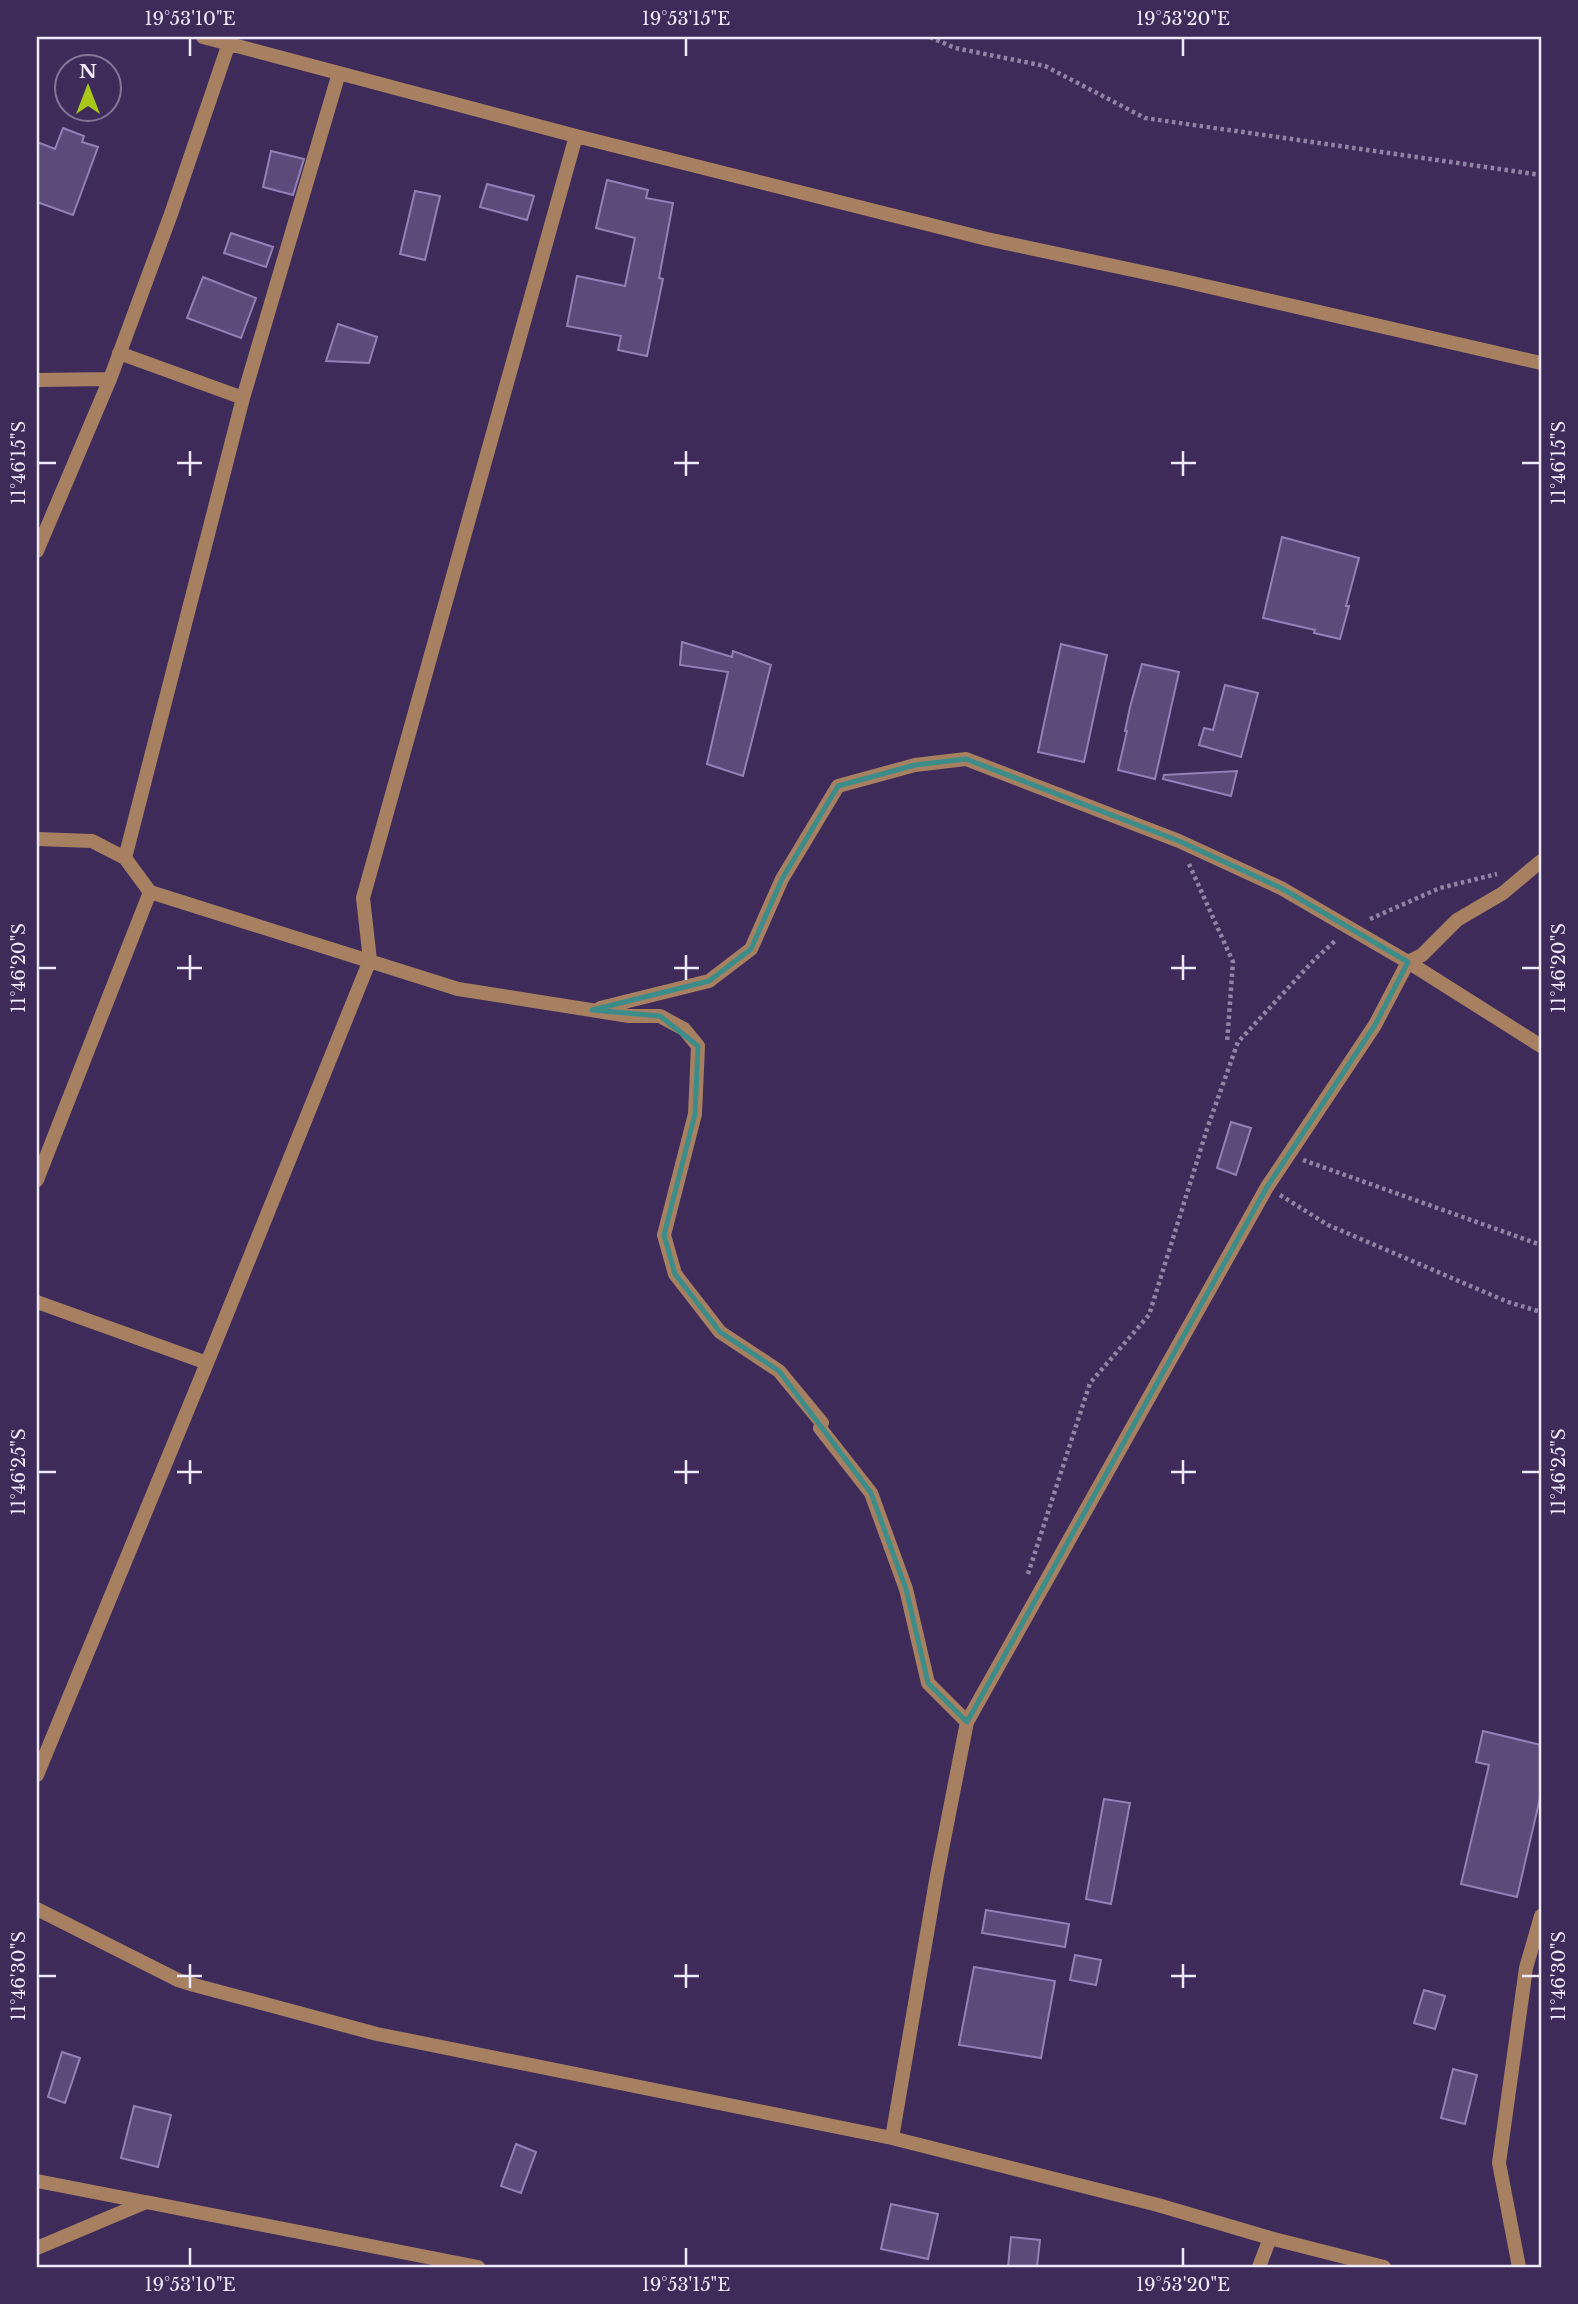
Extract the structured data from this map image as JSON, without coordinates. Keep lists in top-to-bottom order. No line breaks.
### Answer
{"north":"top","coordinates":["19°53'10\"E","19°53'15\"E","19°53'20\"E","11°46'15\"S","11°46'20\"S","11°46'25\"S","11°46'30\"S"]}
